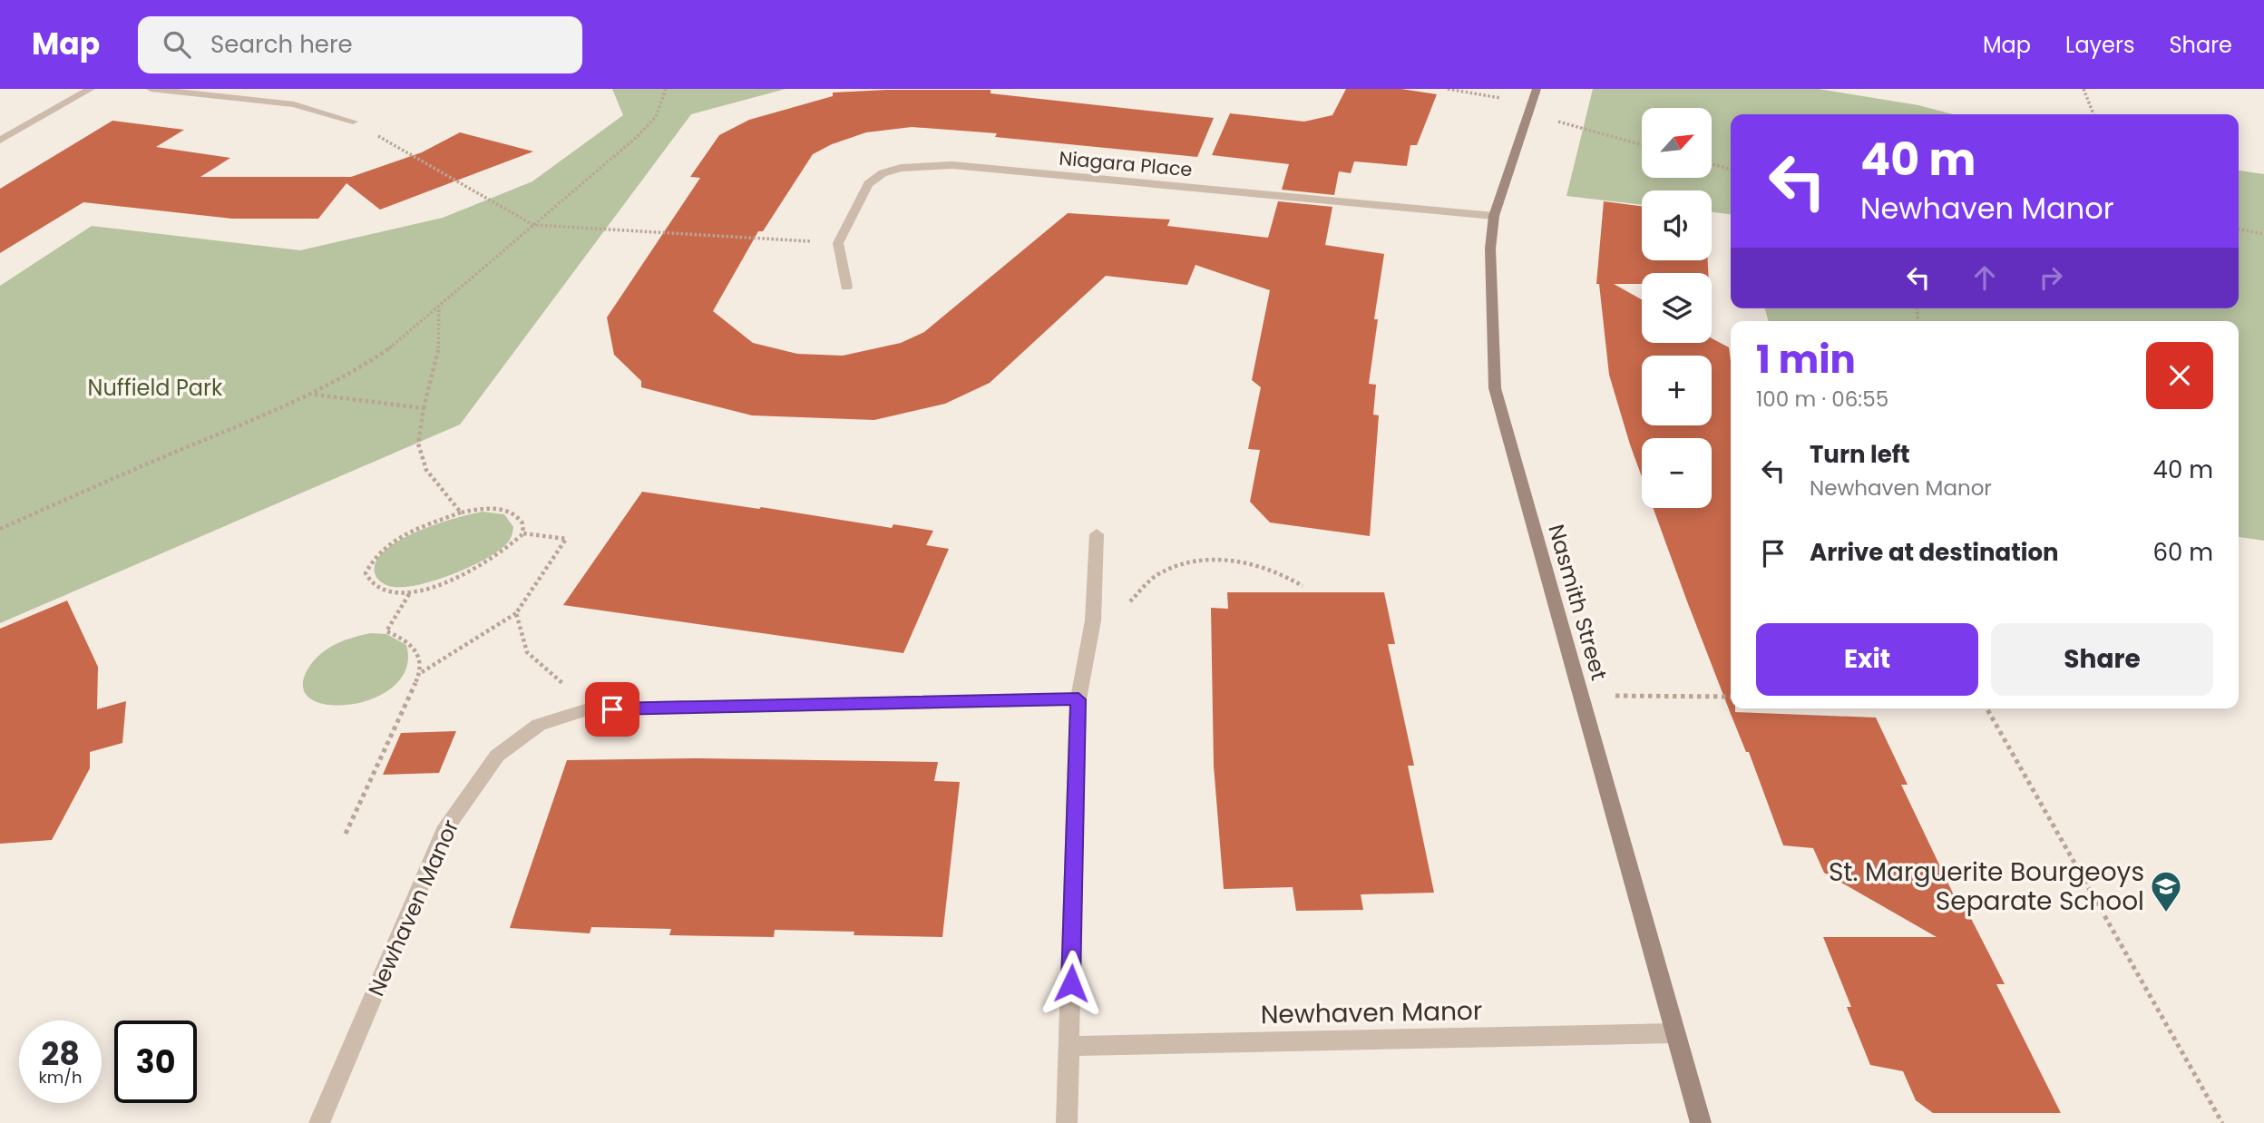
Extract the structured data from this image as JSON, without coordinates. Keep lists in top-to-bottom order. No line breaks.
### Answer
{"streets":{"street":["Niagara Place","Nasmith Street","Newhaven Manor"]},"crossings":[["Niagara Place","Nasmith Street"],["Nasmith Street","Newhaven Manor"]],"parks":["Nuffield Park"],"places":{"school or university":["St. Marguerite Bourgeoys Separate School"]},"north":"top right","page":{"header":"Map","search":"Search here","nav":["Map","Layers","Share"],"map_buttons":["+","−"],"turn":["40 m","Newhaven Manor"],"heading":["1 min","100 m · 06:55"],"list":[{"name":"Turn left","note":"Newhaven Manor","value":"40 m"},{"name":"Arrive at destination","value":"60 m"}],"buttons":["Exit","Share"],"speed":"28 km/h","limit":"30"}}
